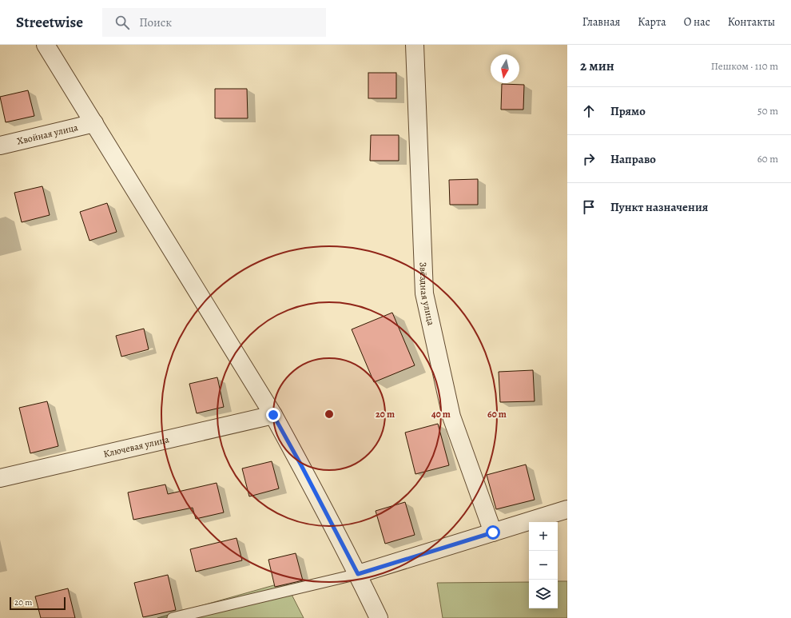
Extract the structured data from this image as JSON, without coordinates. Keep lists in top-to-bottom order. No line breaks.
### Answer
{"streets":{"street":["Хвойная улица","Звёздная улица","Ключевая улица"]},"scale_bar":"20 m","north":"bottom","page":{"header":"Streetwise","search":"Поиск","nav":["Главная","Карта","О нас","Контакты"],"heading":["2 мин","Пешком · 110 m"],"list":[["Прямо","50 m"],["Направо","60 m"],"Пункт назначения"],"map_buttons":["+","−"],"scale":"20 m"},"rings":["20 m","40 m","60 m"]}
